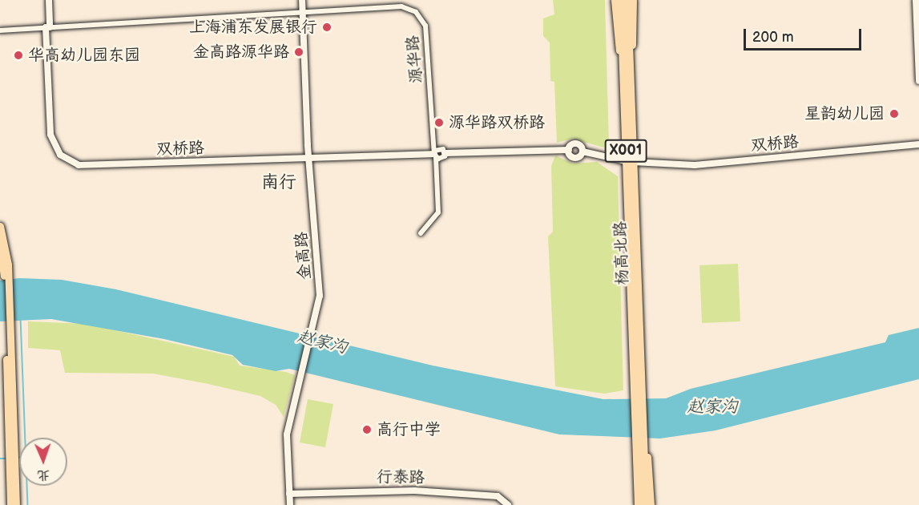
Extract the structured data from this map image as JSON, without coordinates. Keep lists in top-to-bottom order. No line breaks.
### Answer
{"streets":{"highway":["X001","杨高北路"],"street":["源华路","双桥路","金高路","行泰路"]},"crossings":[["源华路","双桥路"],["源华路","金高路"],["双桥路","杨高北路"],["双桥路","金高路"],["X001","杨高北路"],["金高路","行泰路"]],"districts":["南行"],"water":["赵家沟"],"places":["上海浦东发展银行","金高路源华路","华高幼儿园东园","星韵幼儿园","源华路双桥路","高行中学"],"scale_bar":"200 m","north":"bottom"}
